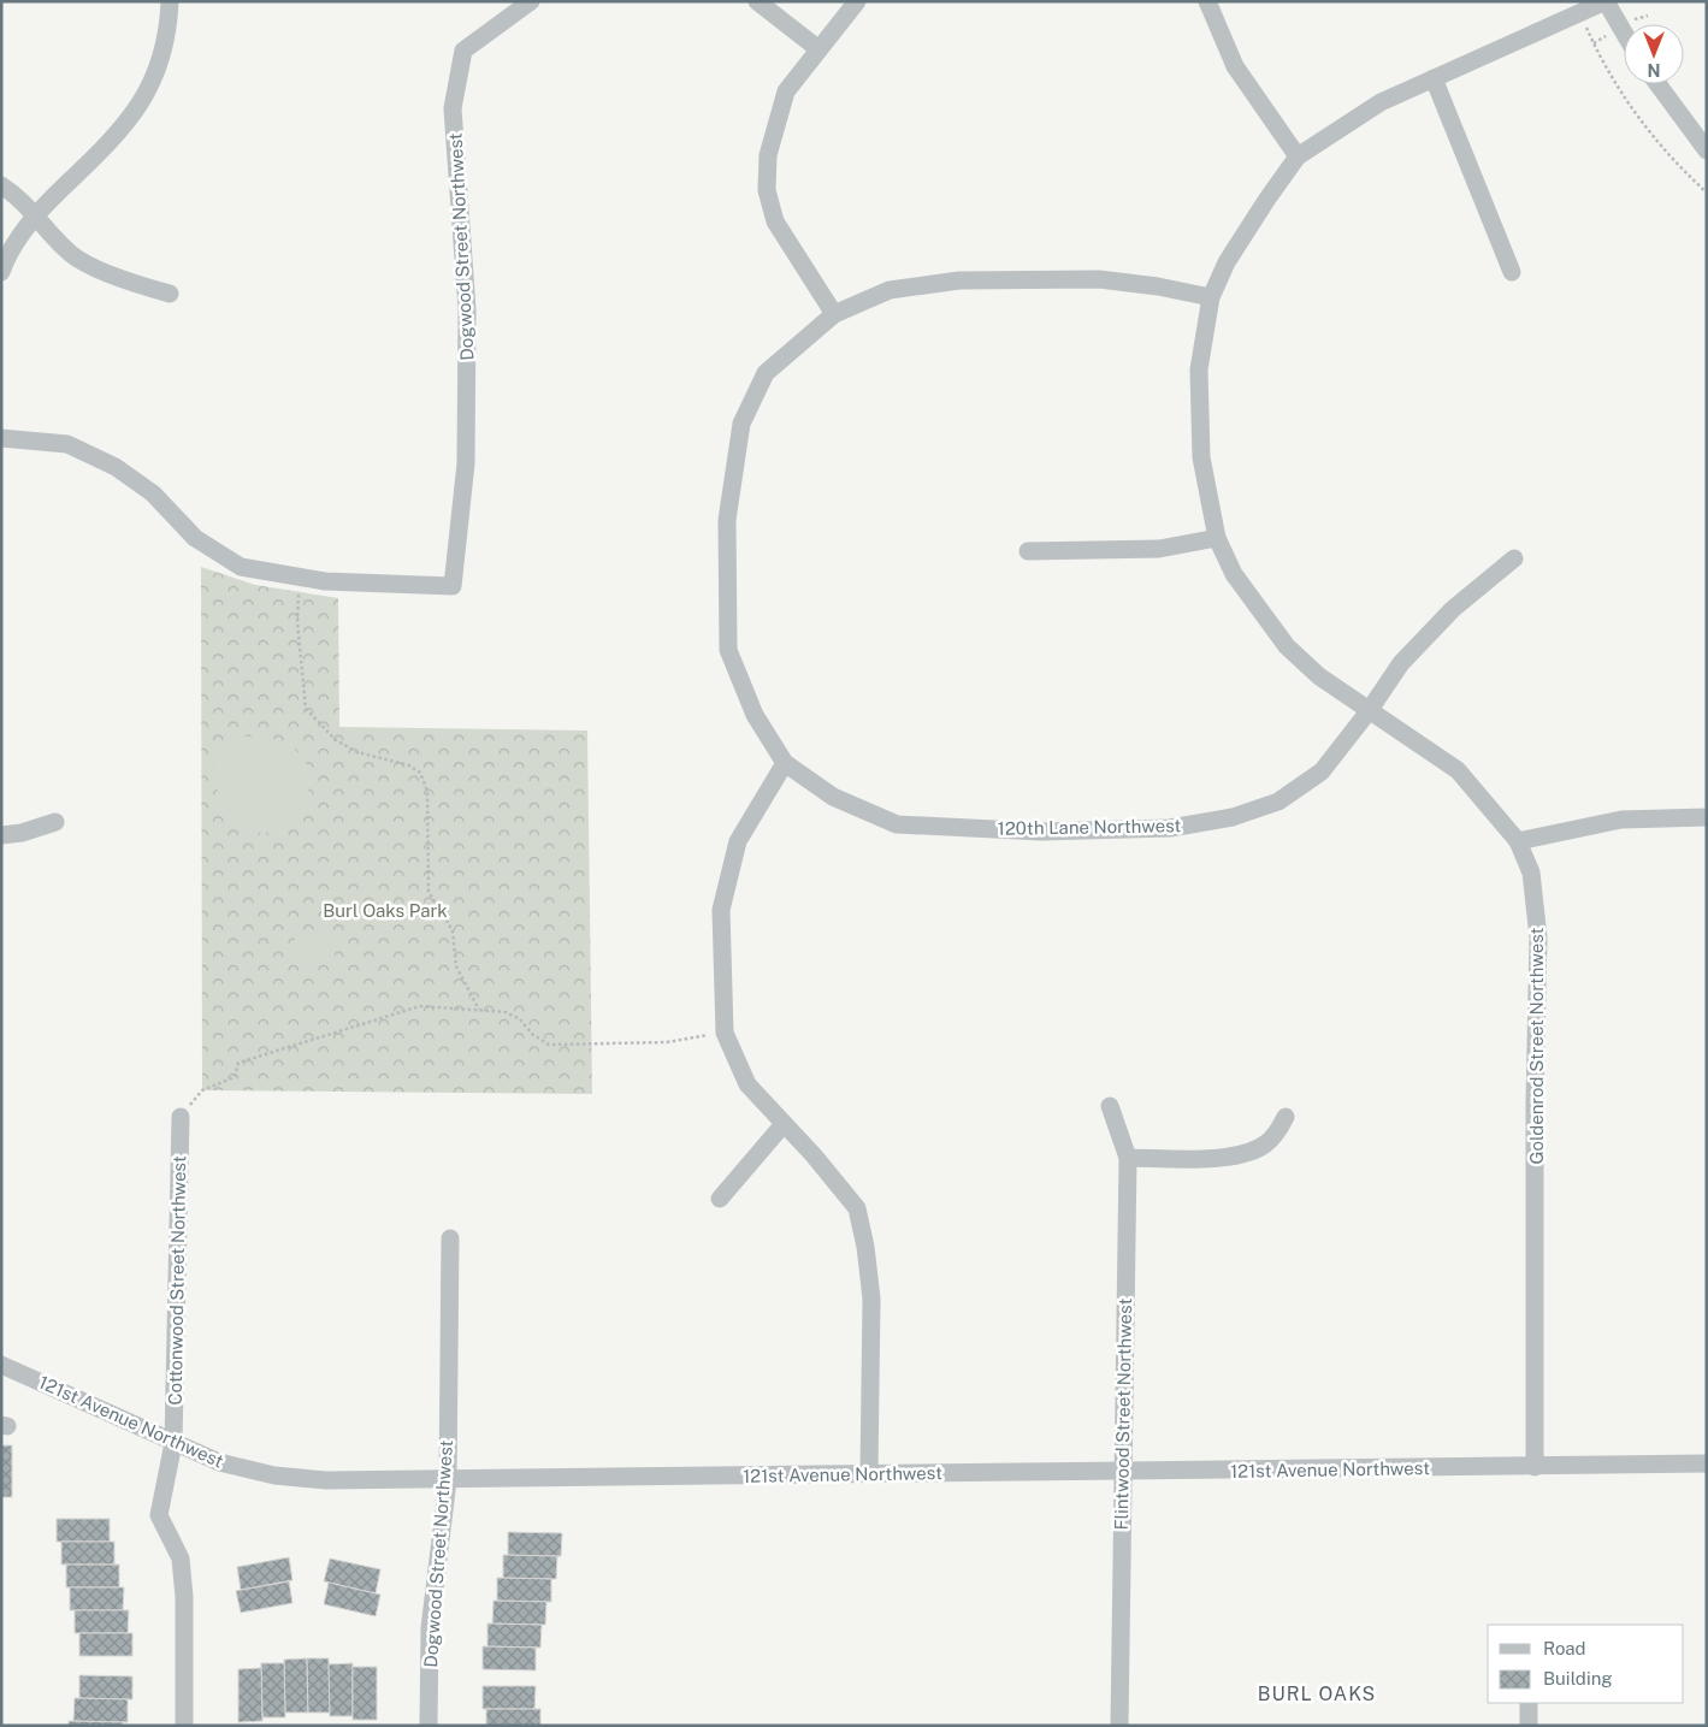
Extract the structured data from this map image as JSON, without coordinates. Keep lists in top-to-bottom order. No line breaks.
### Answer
{"streets":{"street":["Dogwood Street Northwest","120th Lane Northwest","Goldenrod Street Northwest","Cottonwood Street Northwest","Flintwood Street Northwest","121st Avenue Northwest"]},"crossings":[["Dogwood Street Northwest","121st Avenue Northwest"],["120th Lane Northwest","Goldenrod Street Northwest"],["Goldenrod Street Northwest","121st Avenue Northwest"],["Cottonwood Street Northwest","121st Avenue Northwest"],["Flintwood Street Northwest","121st Avenue Northwest"]],"districts":["BURL OAKS"],"parks":["Burl Oaks Park"],"legend":["Road","Building"],"north":"bottom"}
